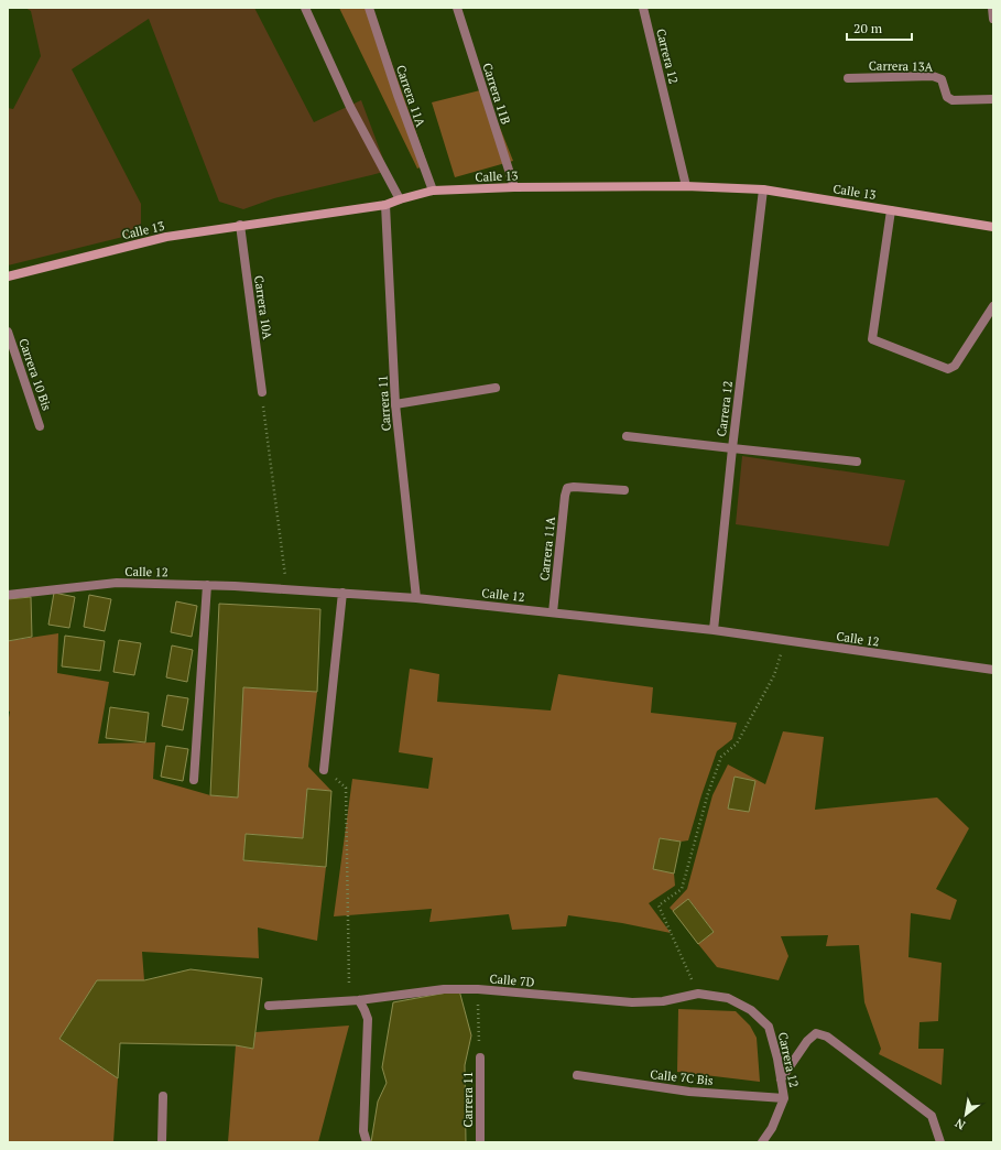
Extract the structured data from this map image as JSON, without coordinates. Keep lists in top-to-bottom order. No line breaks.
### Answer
{"streets":{"main road":["Calle 13"],"street":["Carrera 12","Carrera 13A","Carrera 11B","Carrera 11A","Carrera 10A","Carrera 10 Bis","Carrera 11","Calle 12","Calle 7D","Calle 7C Bis"]},"crossings":[["Carrera 12","Calle 13"],["Carrera 12","Calle 12"],["Carrera 12","Calle 7D"],["Carrera 12","Calle 7C Bis"],["Carrera 11B","Calle 13"],["Carrera 11A","Calle 13"],["Carrera 11A","Calle 12"],["Calle 13","Carrera 10A"],["Calle 13","Carrera 11"],["Carrera 11","Calle 12"]],"scale_bar":"20 m","north":"bottom left"}
